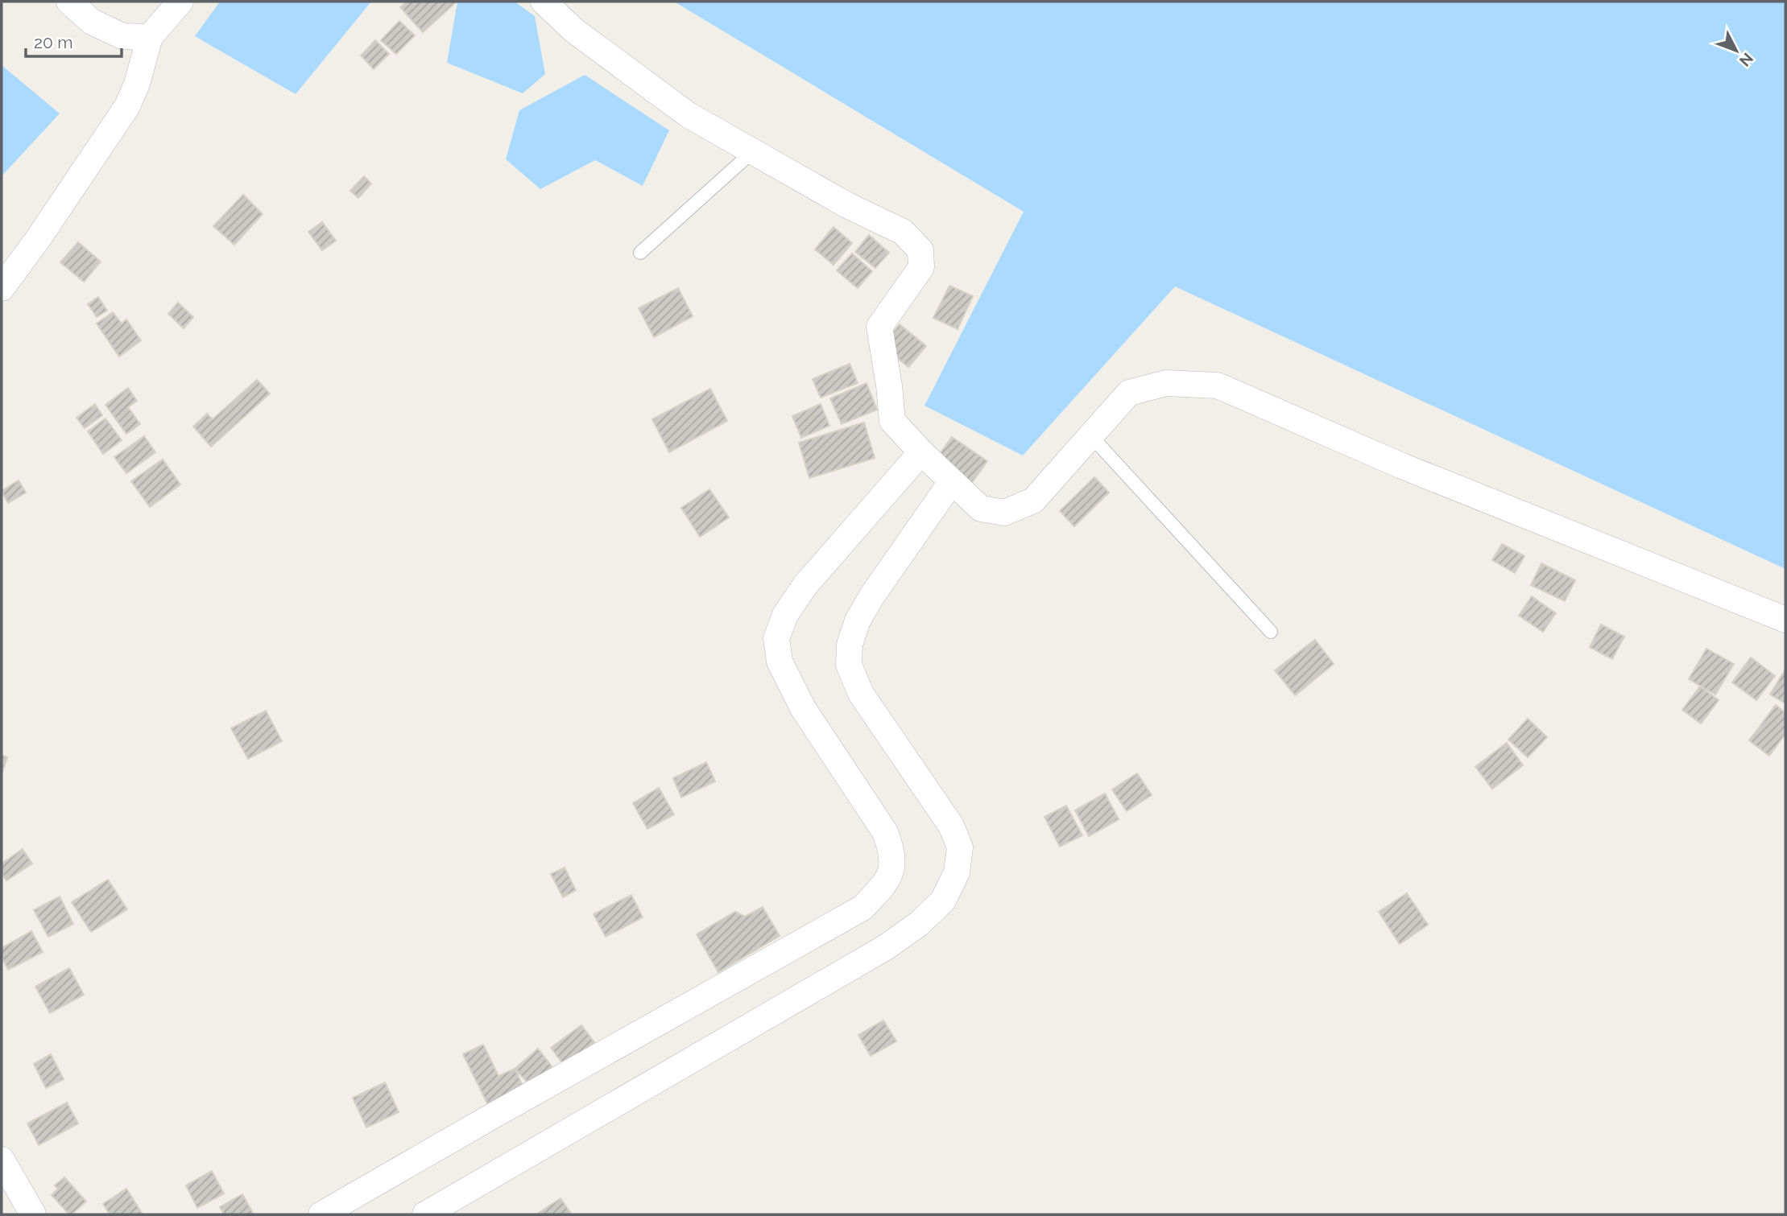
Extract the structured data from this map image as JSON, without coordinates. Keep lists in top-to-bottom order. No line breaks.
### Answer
{"scale_bar":"20 m","north":"bottom right"}
